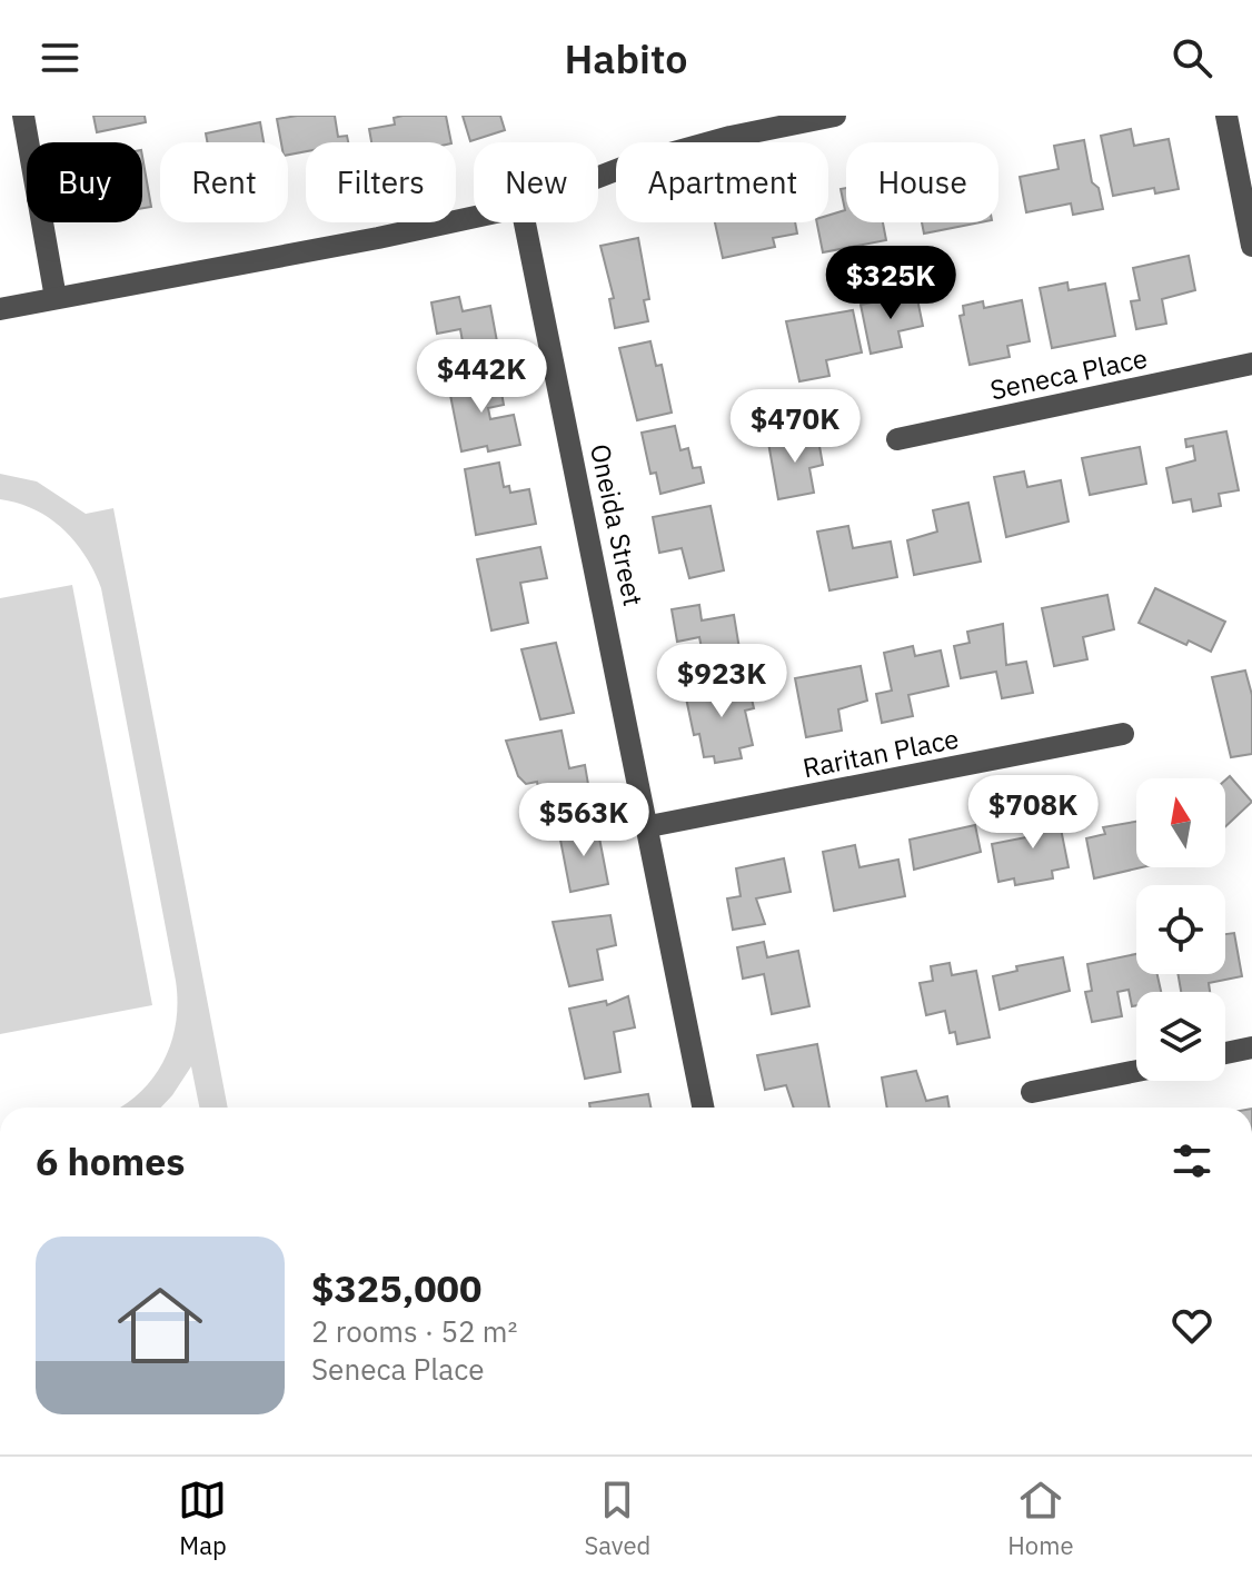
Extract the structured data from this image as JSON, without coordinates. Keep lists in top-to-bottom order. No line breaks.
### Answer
{"streets":{"street":["Seneca Place","Oneida Street","Raritan Place"]},"crossings":[["Oneida Street","Raritan Place"]],"north":"top","page":{"header":"Habito","chip":["Buy","Rent","Filters","New","Apartment","House"],"price":["$325K","$442K","$470K","$923K","$708K","$563K"],"heading":"6 homes","list":[{"name":"$325,000","note":"2 rooms · 52 m² · Seneca Place"}],"tabs":["Map","Saved","Home"]}}
